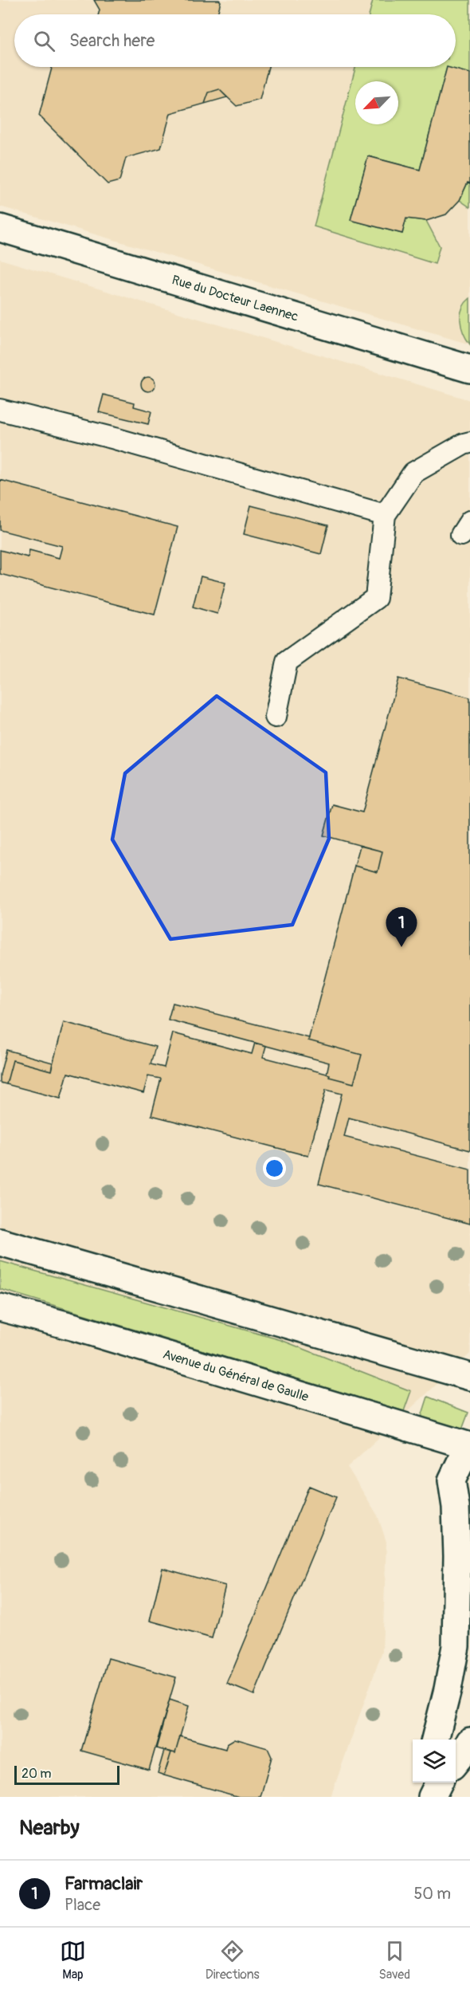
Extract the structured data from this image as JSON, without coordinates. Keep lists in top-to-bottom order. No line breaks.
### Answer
{"streets":{"main road":["Rue du Docteur Laennec","Avenue du Général de Gaulle"]},"scale_bar":"20 m","north":"bottom left","page":{"search":"Search here","pins":"1","scale":"20 m","heading":"Nearby","list":[{"mark":"1","name":"Farmaclair","note":"Place","value":"50 m"}],"nav":["Map","Directions","Saved"]}}
